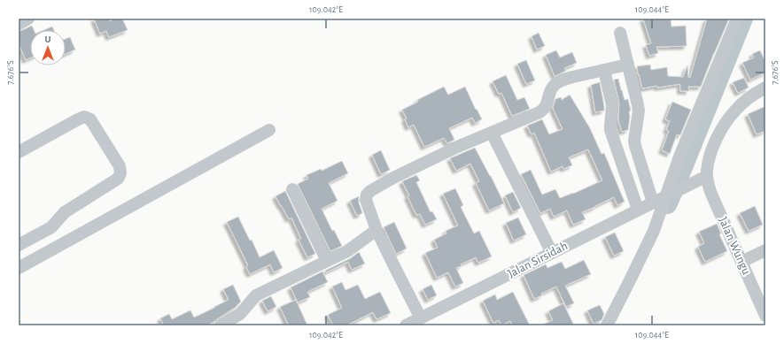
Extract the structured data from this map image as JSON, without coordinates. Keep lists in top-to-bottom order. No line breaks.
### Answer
{"streets":{"street":["Jalan Wungu","Jalan Sirsidah"]},"crossings":[["Jalan Wungu","Jalan Sirsidah"]],"north":"top","coordinates":["109.042°E","109.044°E","7.676°S"]}
